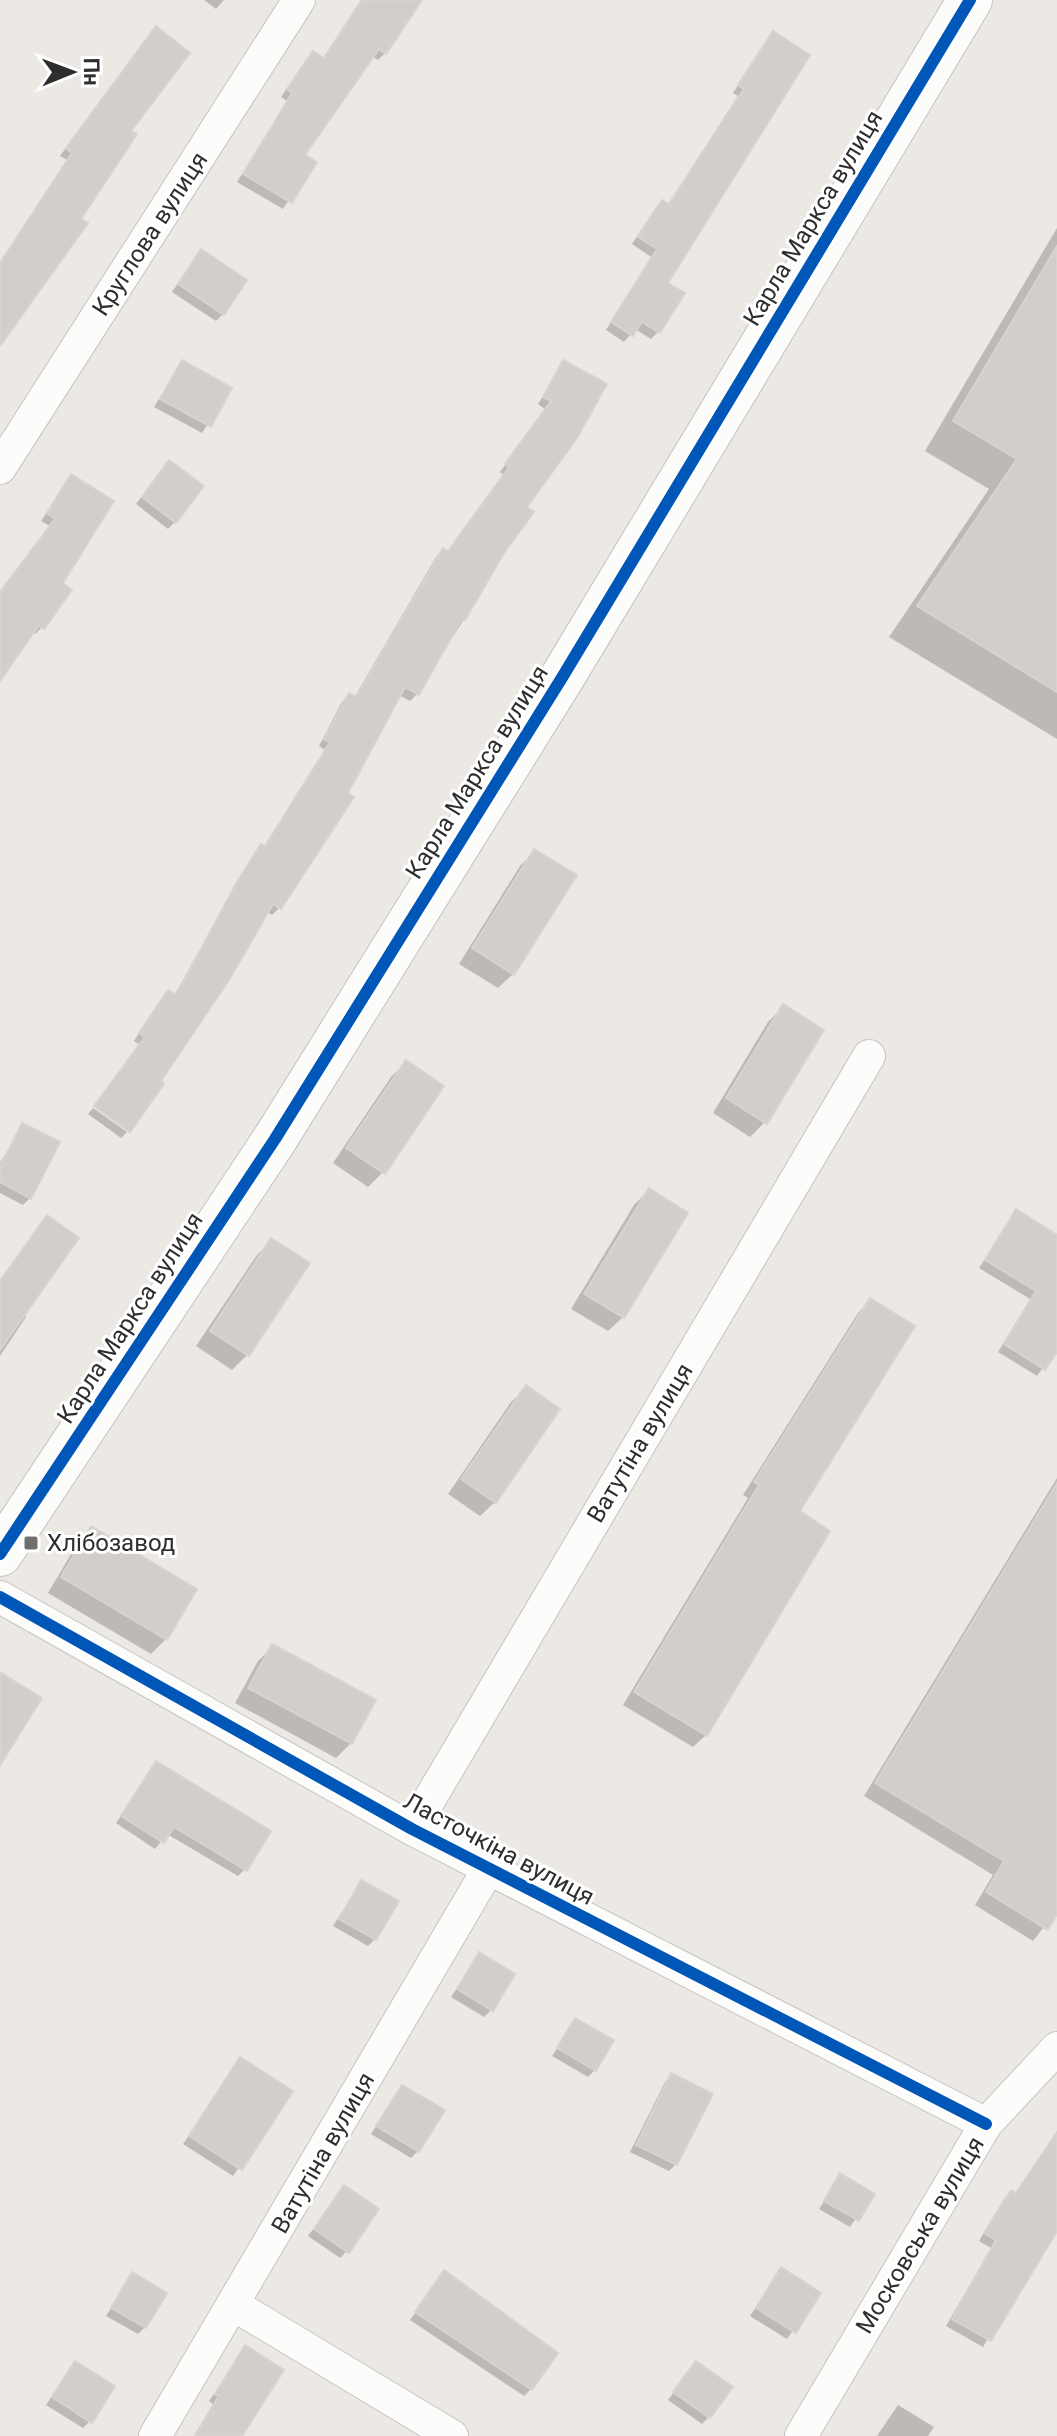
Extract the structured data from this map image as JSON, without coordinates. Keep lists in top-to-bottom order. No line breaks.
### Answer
{"streets":{"street":["Карла Маркса вулиця","Круглова вулиця","Ватутіна вулиця","Ласточкіна вулиця","Московська вулиця"]},"crossings":[["Ватутіна вулиця","Ласточкіна вулиця"],["Ласточкіна вулиця","Московська вулиця"]],"places":{"transit":["Хлібозавод"]},"north":"right"}
